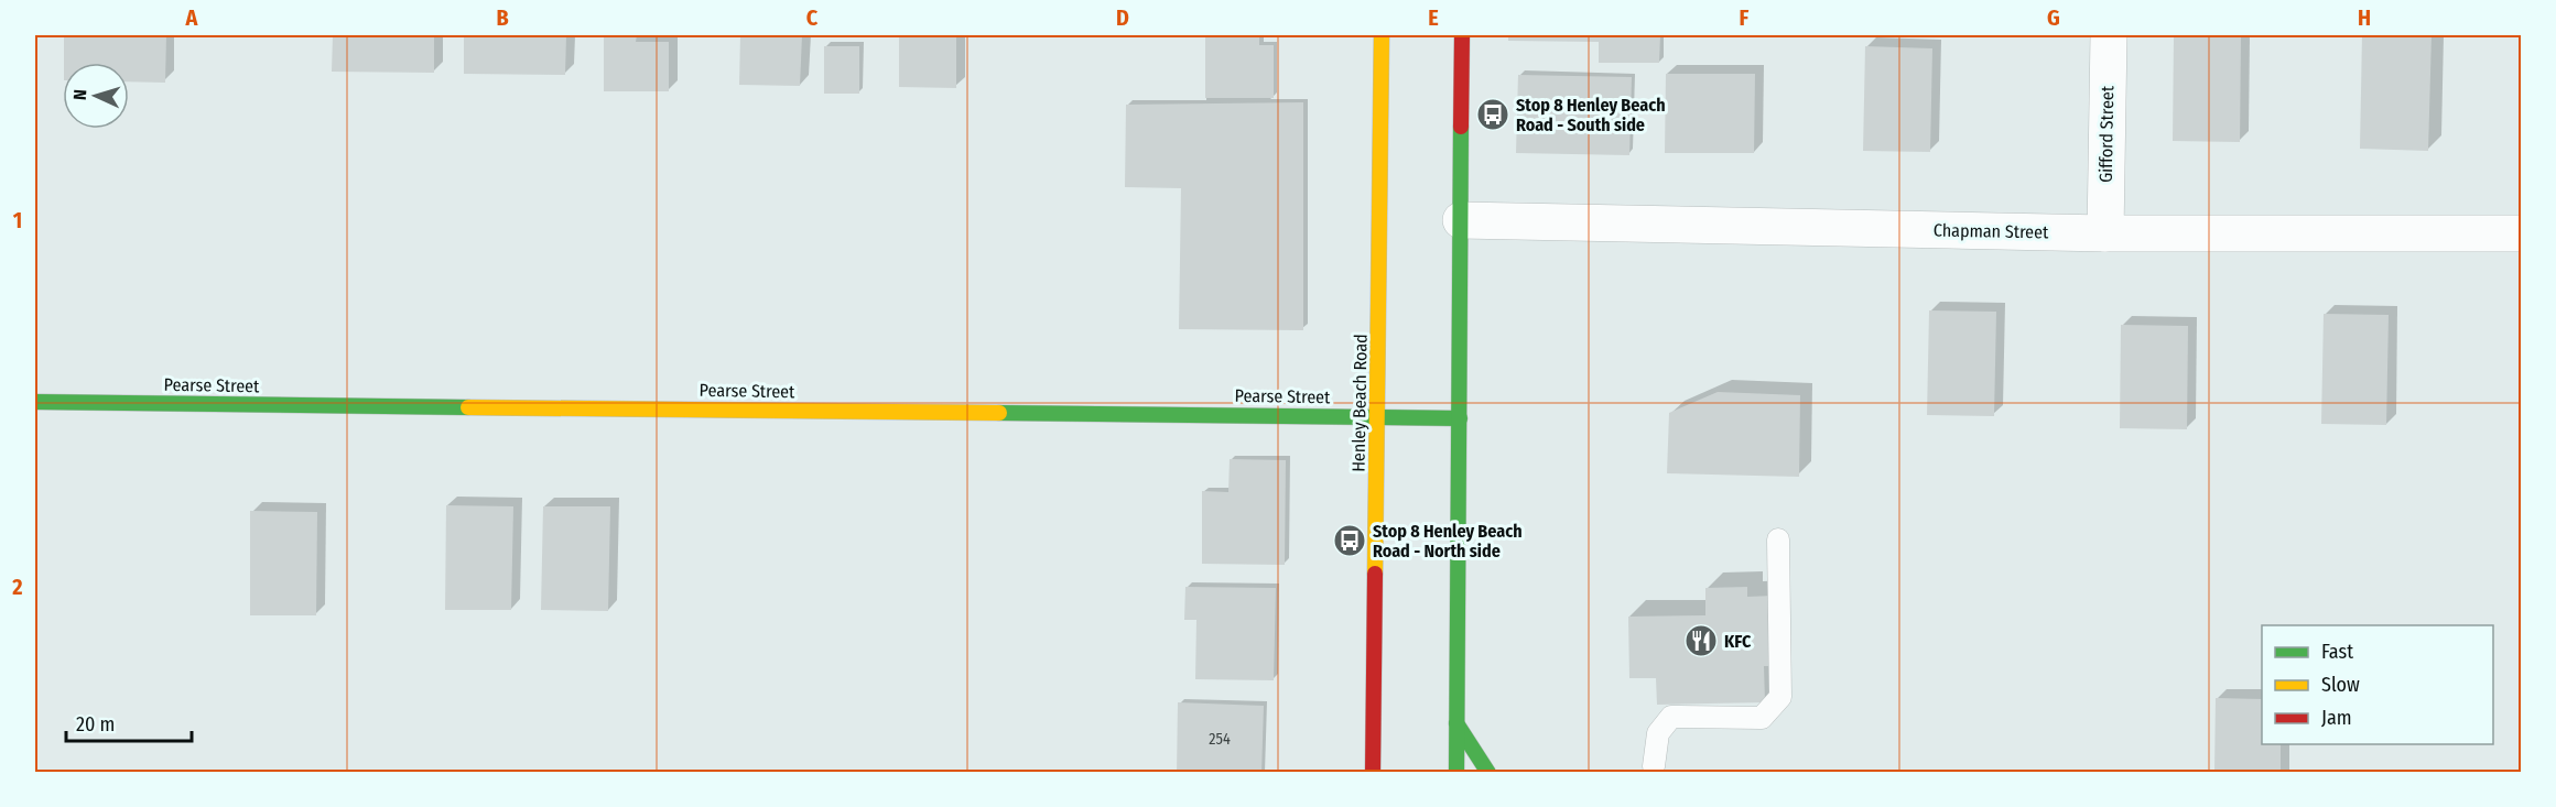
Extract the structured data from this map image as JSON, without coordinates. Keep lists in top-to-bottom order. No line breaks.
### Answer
{"streets":{"main road":["Pearse Street","Henley Beach Road"],"street":["Gifford Street","Chapman Street"]},"crossings":[["Gifford Street","Chapman Street"],["Pearse Street","Henley Beach Road"]],"places":{"bus stop":["Stop 8 Henley Beach Road - South side","Stop 8 Henley Beach Road - North side"],"restaurant":["KFC"]},"house_numbers":["254"],"legend":["Fast","Slow","Jam"],"scale_bar":"20 m","north":"left","grid":{"columns":["A","B","C","D","E","F","G","H"],"rows":["1","2"]}}
